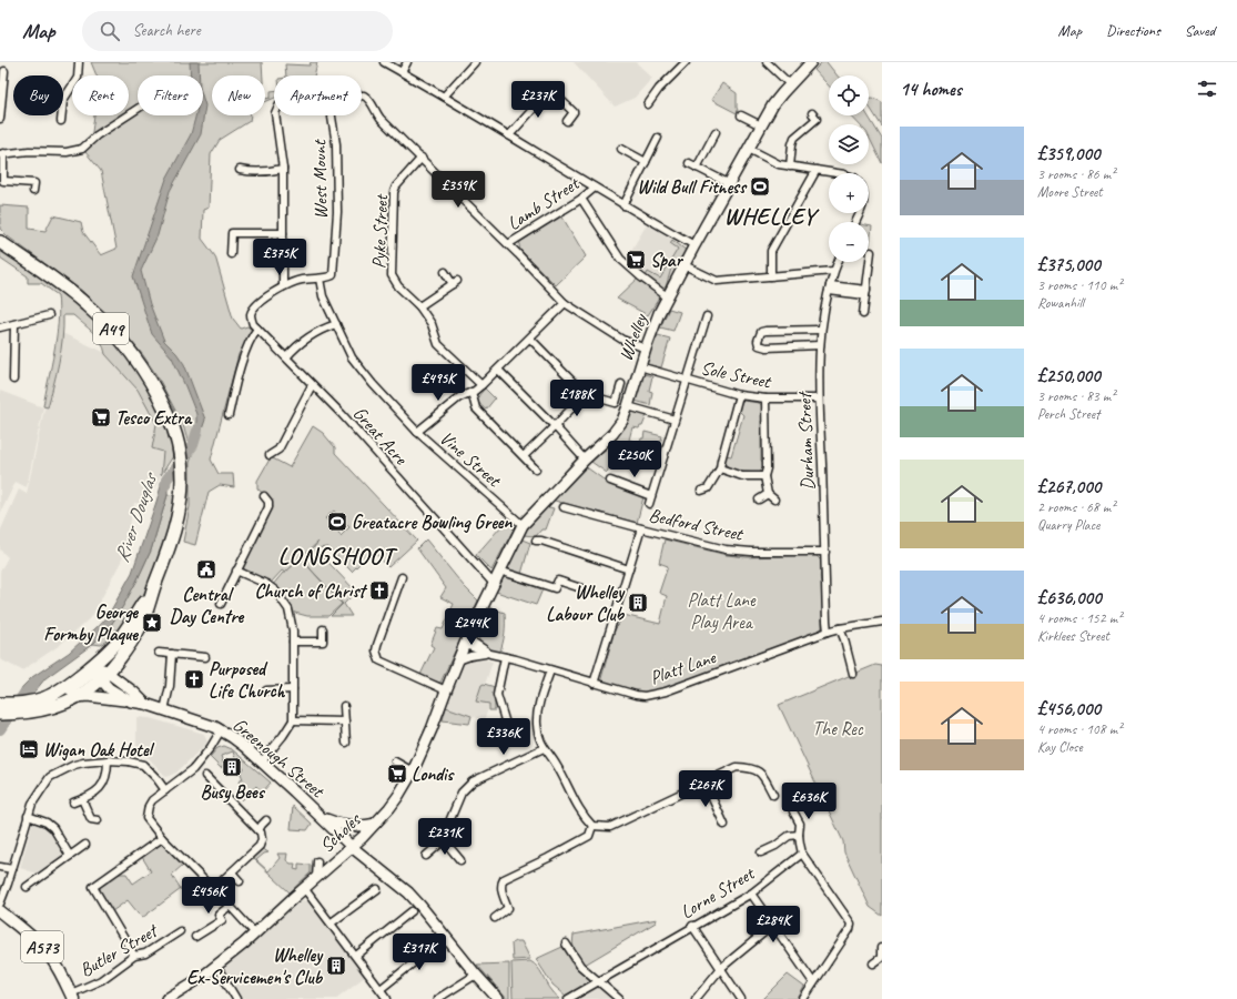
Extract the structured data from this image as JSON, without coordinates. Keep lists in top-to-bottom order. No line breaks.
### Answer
{"streets":{"highway":["A49"],"main road":["Whelley","Greenough Street","Scholes","A573"],"street":["West Mount","Lamb Street","Pyke Street","Sole Street","Great Acre","Durham Street","Vine Street","Bedford Street","Platt Lane","Lorne Street","Butler Street"]},"crossings":[["West Mount","Vine Street"],["A49","Greenough Street"],["Whelley","Great Acre"],["Whelley","Vine Street"],["Whelley","Platt Lane"],["Whelley","Scholes"],["Sole Street","Durham Street"],["Durham Street","Bedford Street"],["Durham Street","Platt Lane"],["Platt Lane","Scholes"],["Greenough Street","Scholes"],["A573","Butler Street"]],"districts":["WHELLEY","LONGSHOOT"],"water":["River Douglas"],"parks":["Platt Lane Play Area","The Rec"],"places":{"sports":["Wild Bull Fitness","Greatacre Bowling Green"],"supermarket":["Spar","Tesco Extra","Londis"],"public building":["Central Day Centre"],"church":["Church of Christ","Purposed Life Church"],"building":["Whelley Labour Club","Busy Bees","Whelley Ex-Servicemen's Club"],"place":["George Formby Plaque"],"hotel":["Wigan Oak Hotel"]},"page":{"header":"Map","search":"Search here","nav":["Map","Directions","Saved"],"heading":"14 homes","map_buttons":["+","−"],"chip":["Buy","Rent","Filters","New","Apartment"],"price":["£237K","£359K","£375K","£495K","£188K","£250K","£244K","£336K","£267K","£636K","£231K","£456K","£284K","£317K"],"list":[{"name":"£359,000","note":"3 rooms · 86 m² · Moore Street"},{"name":"£375,000","note":"3 rooms · 110 m² · Rowanhill"},{"name":"£250,000","note":"3 rooms · 83 m² · Perch Street"},{"name":"£267,000","note":"2 rooms · 68 m² · Quarry Place"},{"name":"£636,000","note":"4 rooms · 152 m² · Kirklees Street"},{"name":"£456,000","note":"4 rooms · 108 m² · Kay Close"}]}}
